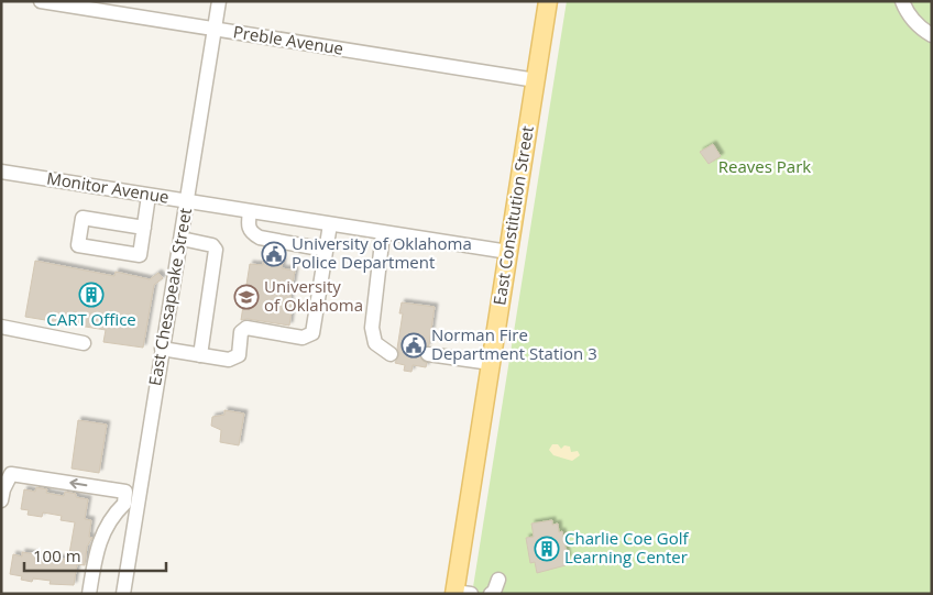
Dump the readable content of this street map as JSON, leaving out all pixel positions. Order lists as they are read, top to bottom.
{
  "streets": {
    "main road": ["East Constitution Street"],
    "street": ["Preble Avenue", "Monitor Avenue", "East Chesapeake Street"]
  },
  "crossings": [
    ["Preble Avenue", "East Constitution Street"],
    ["Preble Avenue", "East Chesapeake Street"],
    ["Monitor Avenue", "East Constitution Street"],
    ["Monitor Avenue", "East Chesapeake Street"]
  ],
  "parks": ["Reaves Park"],
  "places": {
    "public building": ["University of Oklahoma Police Department", "Norman Fire Department Station 3"],
    "building": ["CART Office", "Charlie Coe Golf Learning Center"],
    "school or university": ["University of Oklahoma"]
  },
  "scale_bar": "100 m"
}
